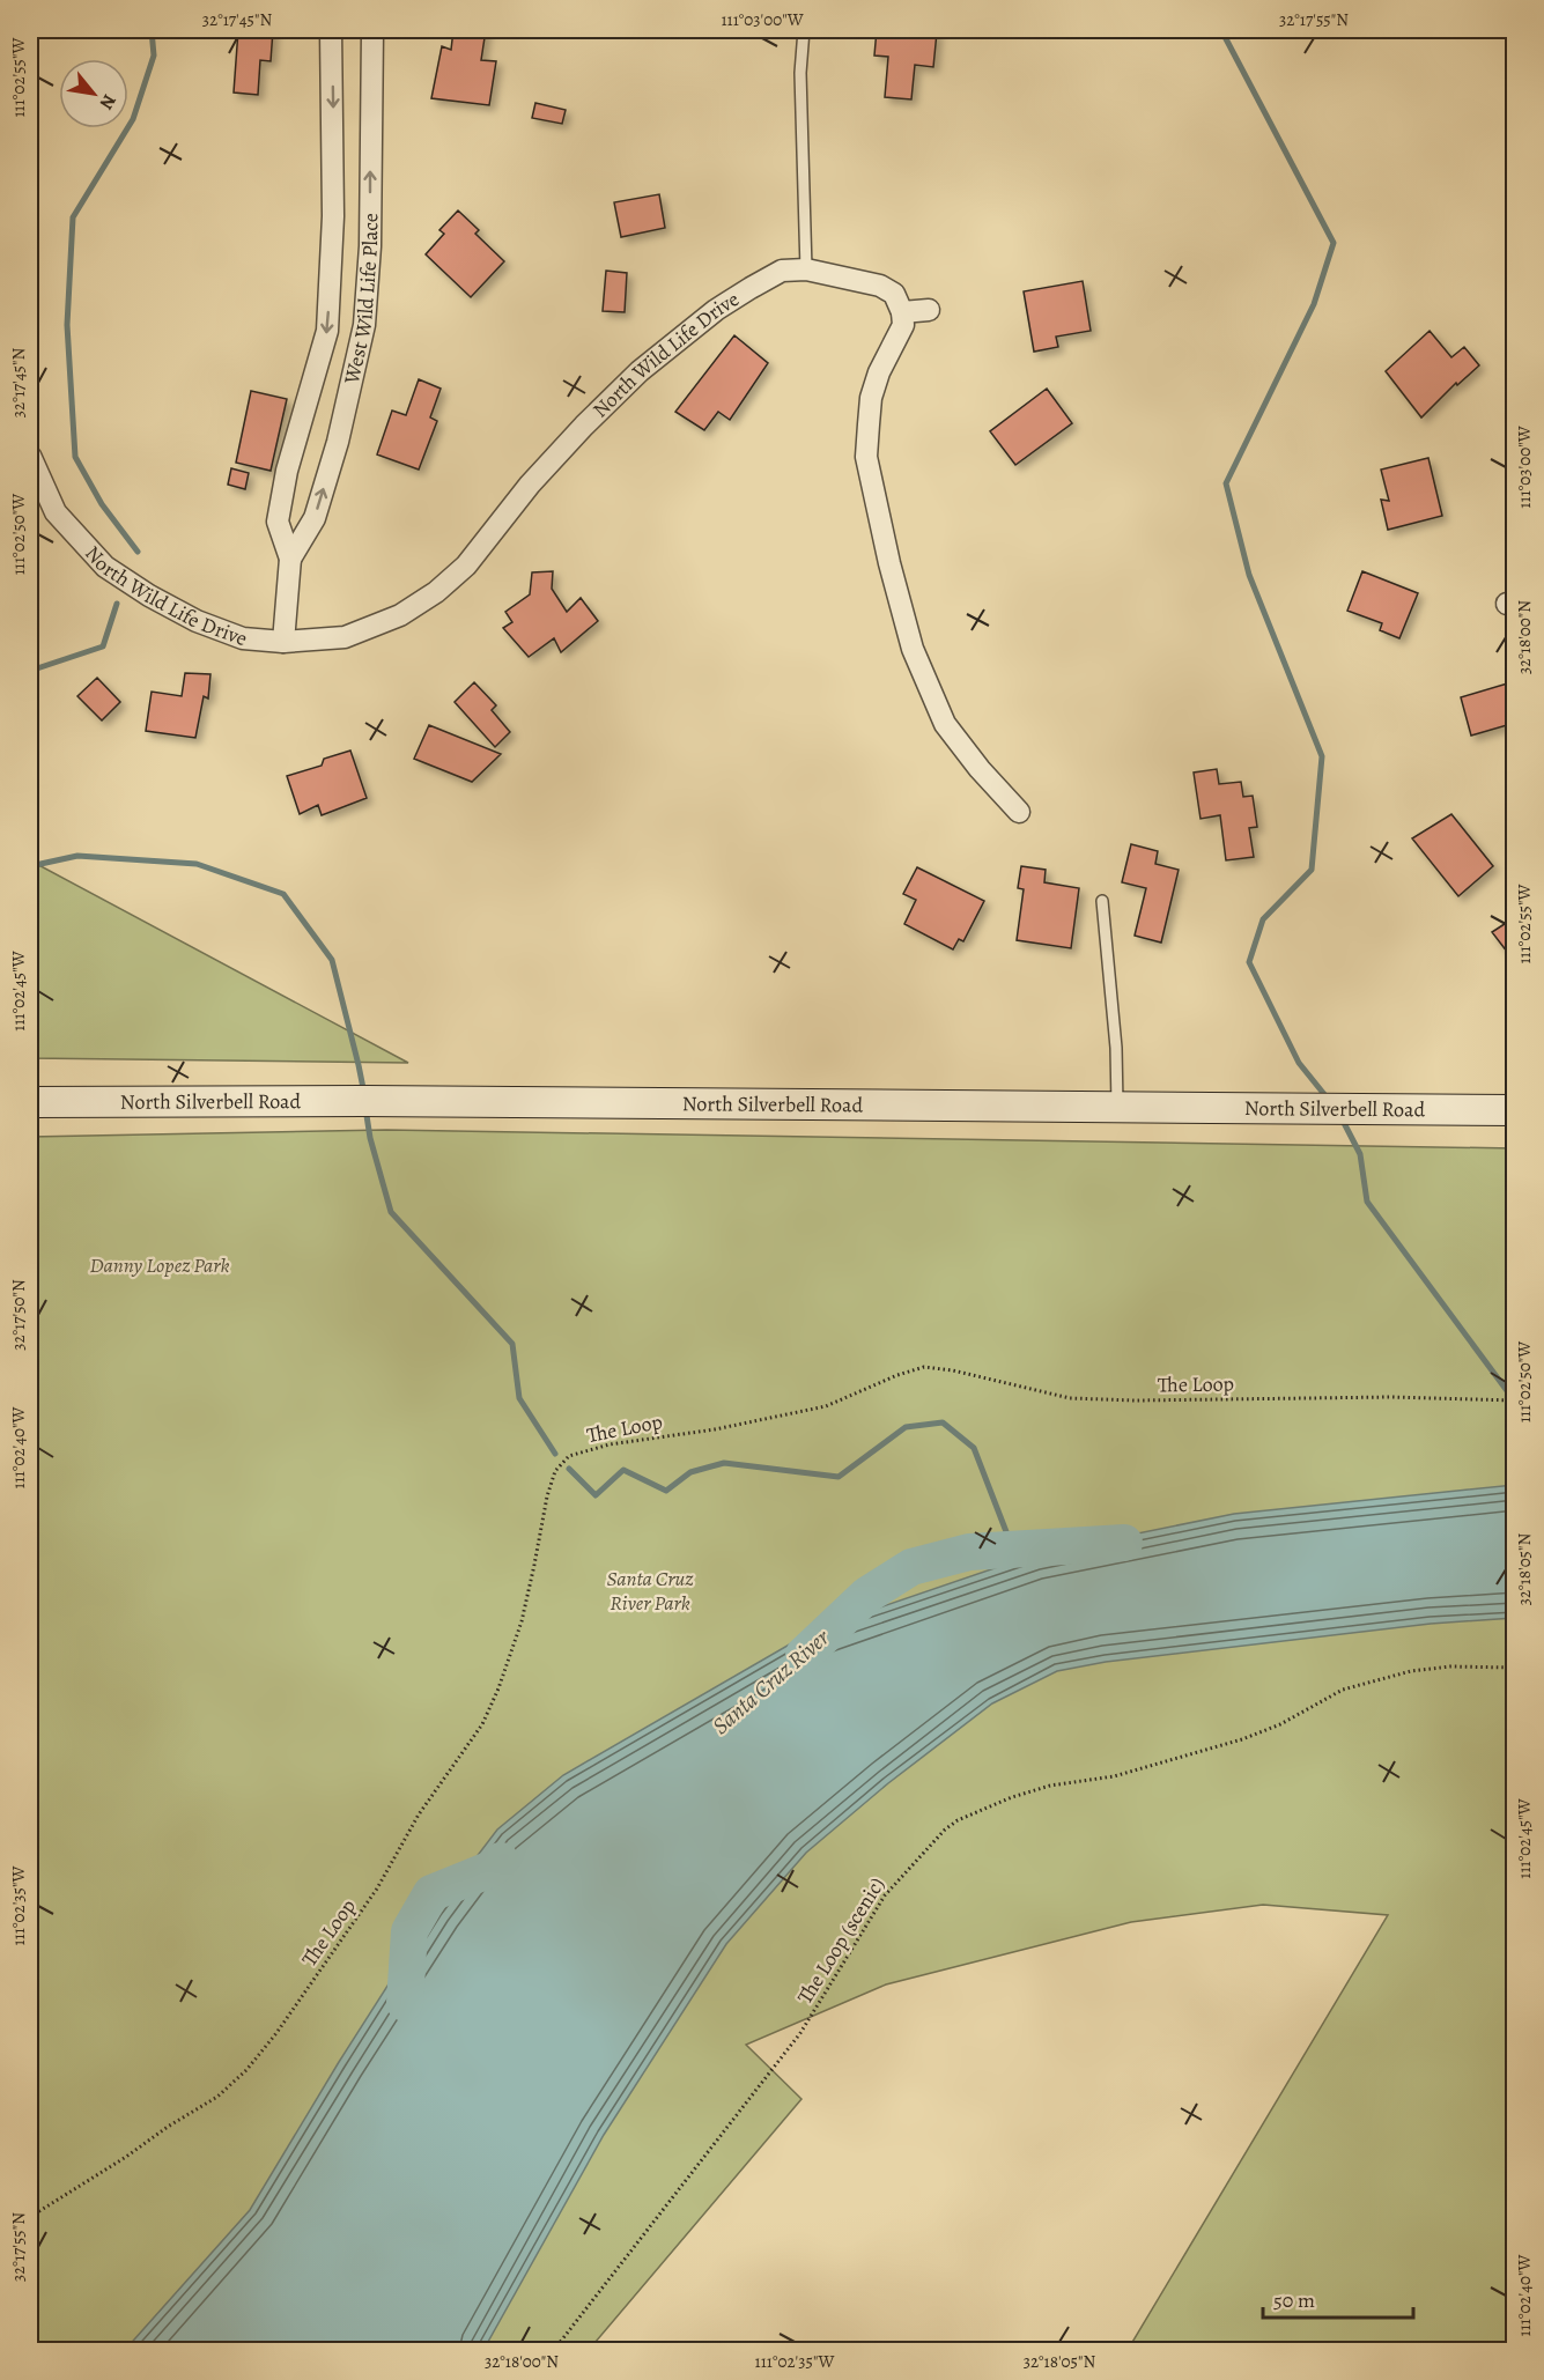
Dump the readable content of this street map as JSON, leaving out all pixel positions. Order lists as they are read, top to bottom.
{
  "streets": {
    "main road": ["North Silverbell Road"],
    "street": ["West Wild Life Place", "North Wild Life Drive"],
    "path": ["The Loop", "The Loop (scenic)"]
  },
  "crossings": [
    ["West Wild Life Place", "North Wild Life Drive"]
  ],
  "water": ["Santa Cruz River"],
  "parks": ["Danny Lopez Park", "Santa Cruz River Park"],
  "scale_bar": "50 m",
  "north": "bottom right",
  "coordinates": [
    "32°17'45\"N",
    "111°03'00\"W",
    "32°17'55\"N",
    "111°02'55\"W",
    "111°02'50\"W",
    "32°18'00\"N",
    "111°02'45\"W",
    "32°17'50\"N",
    "111°02'40\"W",
    "32°18'05\"N",
    "111°02'35\"W"
  ]
}
